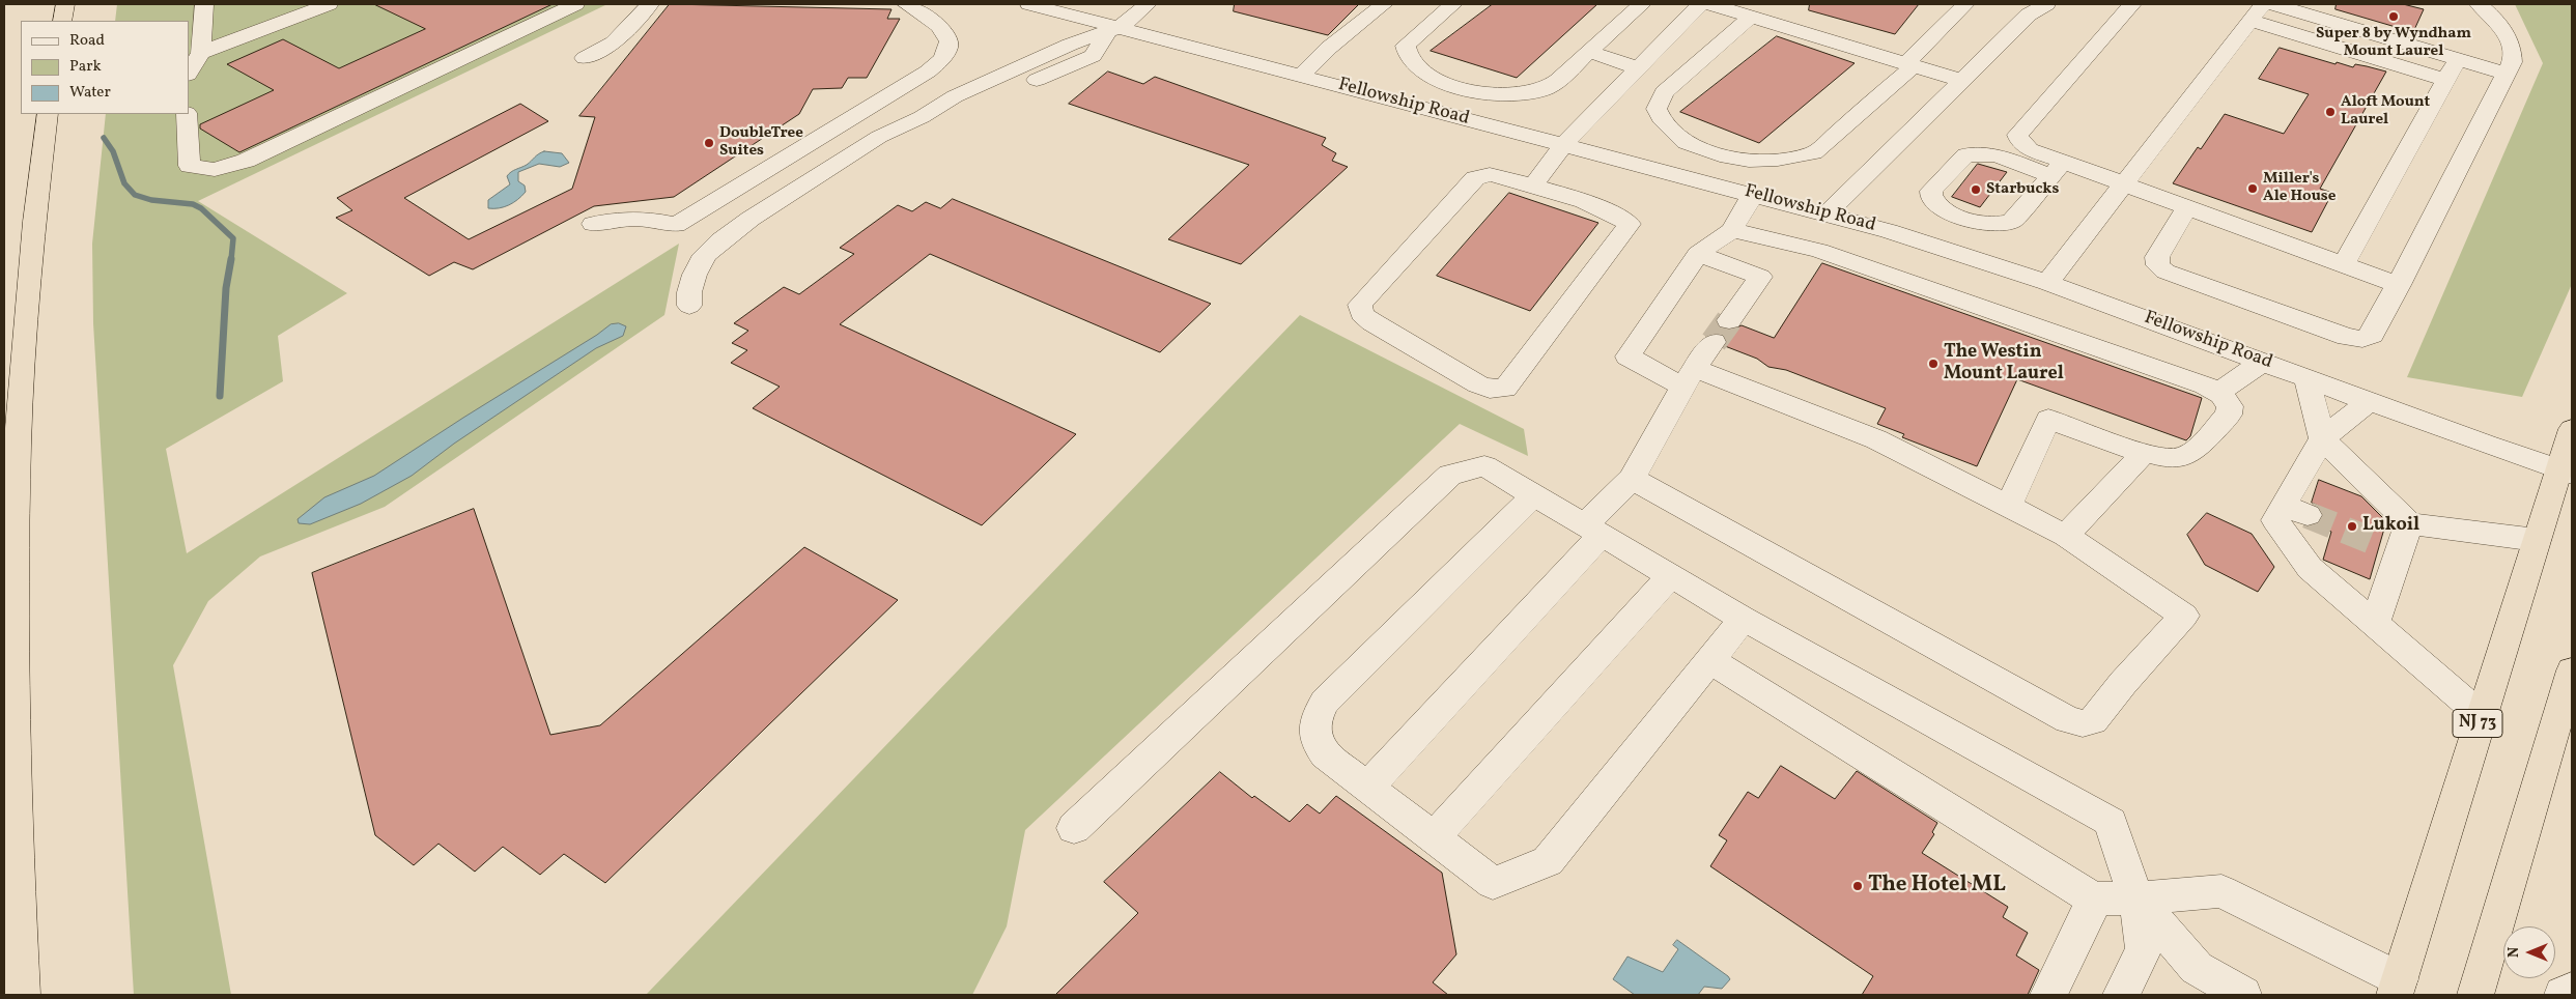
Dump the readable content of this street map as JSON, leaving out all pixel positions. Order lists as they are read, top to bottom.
{
  "streets": {
    "highway": ["NJ 73"],
    "street": ["Fellowship Road"]
  },
  "crossings": [
    ["Fellowship Road", "NJ 73"]
  ],
  "places": [
    "Super 8 by Wyndham Mount Laurel",
    "Aloft Mount Laurel",
    "DoubleTree Suites",
    "Miller's Ale House",
    "Starbucks",
    "The Westin Mount Laurel",
    "Lukoil",
    "The Hotel ML"
  ],
  "legend": ["Road", "Park", "Water"],
  "north": "left"
}
